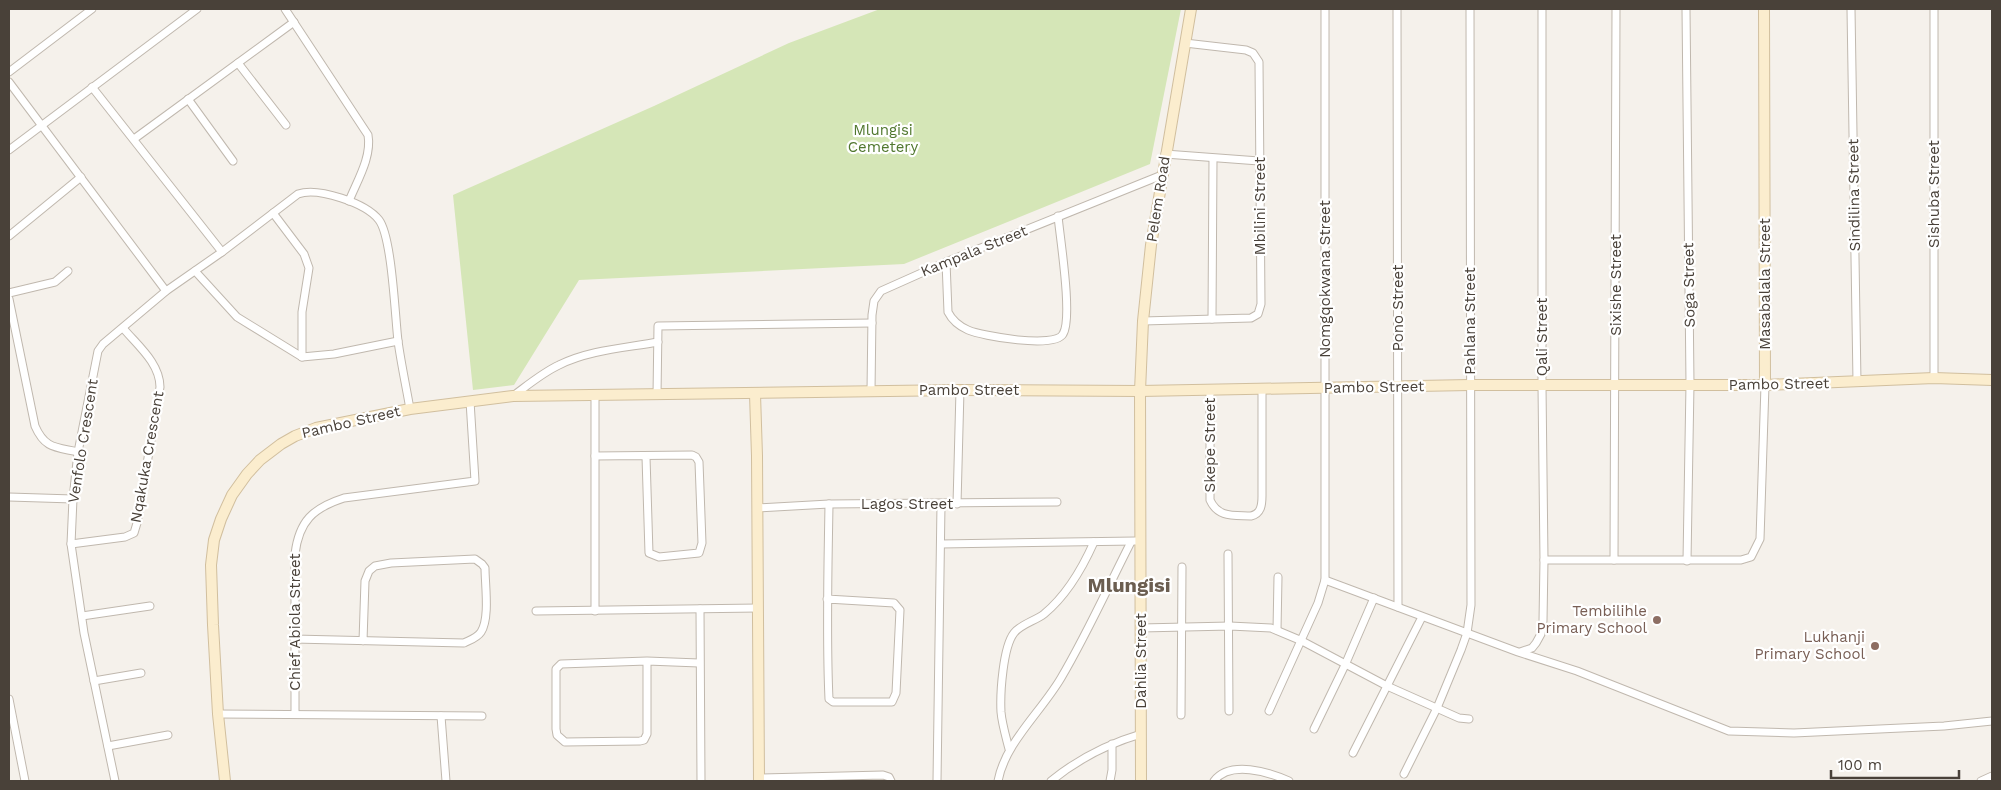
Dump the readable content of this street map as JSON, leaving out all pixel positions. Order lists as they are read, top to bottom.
{
  "streets": {
    "street": [
      "Sishuba Street",
      "Sindilina Street",
      "Pelem Road",
      "Mbilini Street",
      "Kampala Street",
      "Nomgqokwana Street",
      "Masabalala Street",
      "Sixishe Street",
      "Soga Street",
      "Pono Street",
      "Pahlana Street",
      "Qali Street",
      "Pambo Street",
      "Venfolo Crescent",
      "Skepe Street",
      "Nqakuka Crescent",
      "Lagos Street",
      "Chief Abiola Street",
      "Dahlia Street"
    ]
  },
  "crossings": [
    ["Sishuba Street", "Pambo Street"],
    ["Sindilina Street", "Pambo Street"],
    ["Pelem Road", "Mbilini Street"],
    ["Pelem Road", "Kampala Street"],
    ["Pelem Road", "Pambo Street"],
    ["Pelem Road", "Dahlia Street"],
    ["Kampala Street", "Pambo Street"],
    ["Nomgqokwana Street", "Pambo Street"],
    ["Masabalala Street", "Soga Street"],
    ["Masabalala Street", "Pambo Street"],
    ["Sixishe Street", "Pambo Street"],
    ["Soga Street", "Pambo Street"],
    ["Pono Street", "Pambo Street"],
    ["Pahlana Street", "Pambo Street"],
    ["Qali Street", "Pambo Street"],
    ["Pambo Street", "Venfolo Crescent"],
    ["Pambo Street", "Skepe Street"],
    ["Pambo Street", "Chief Abiola Street"],
    ["Pambo Street", "Dahlia Street"],
    ["Venfolo Crescent", "Nqakuka Crescent"]
  ],
  "districts": ["Mlungisi"],
  "parks": ["Mlungisi Cemetery"],
  "places": ["Tembilihle Primary School", "Lukhanji Primary School"],
  "scale_bar": "100 m"
}
